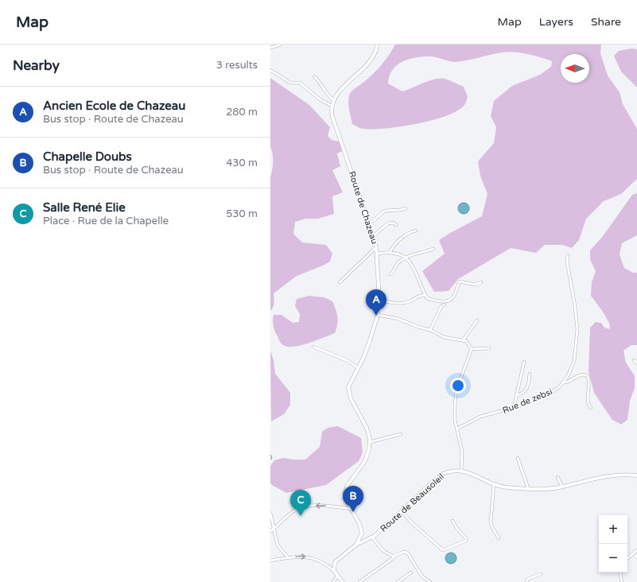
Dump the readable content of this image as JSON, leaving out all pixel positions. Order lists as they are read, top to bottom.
{
  "streets": {
    "main road": ["Route de Chazeau", "Route de Beausoleil"],
    "street": ["Rue de zebsi"]
  },
  "crossings": [
    ["Route de Chazeau", "Route de Beausoleil"]
  ],
  "north": "left",
  "page": {
    "header": "Map",
    "nav": ["Map", "Layers", "Share"],
    "heading": ["Nearby", "3 results"],
    "list": [
      {
        "mark": "A",
        "name": "Ancien Ecole de Chazeau",
        "note": "Bus stop · Route de Chazeau",
        "value": "280 m"
      },
      {
        "mark": "B",
        "name": "Chapelle Doubs",
        "note": "Bus stop · Route de Chazeau",
        "value": "430 m"
      },
      {
        "mark": "C",
        "name": "Salle René Elie",
        "note": "Place · Rue de la Chapelle",
        "value": "530 m"
      }
    ],
    "pins": ["A", "B", "C"],
    "map_buttons": ["+", "−"]
  }
}
